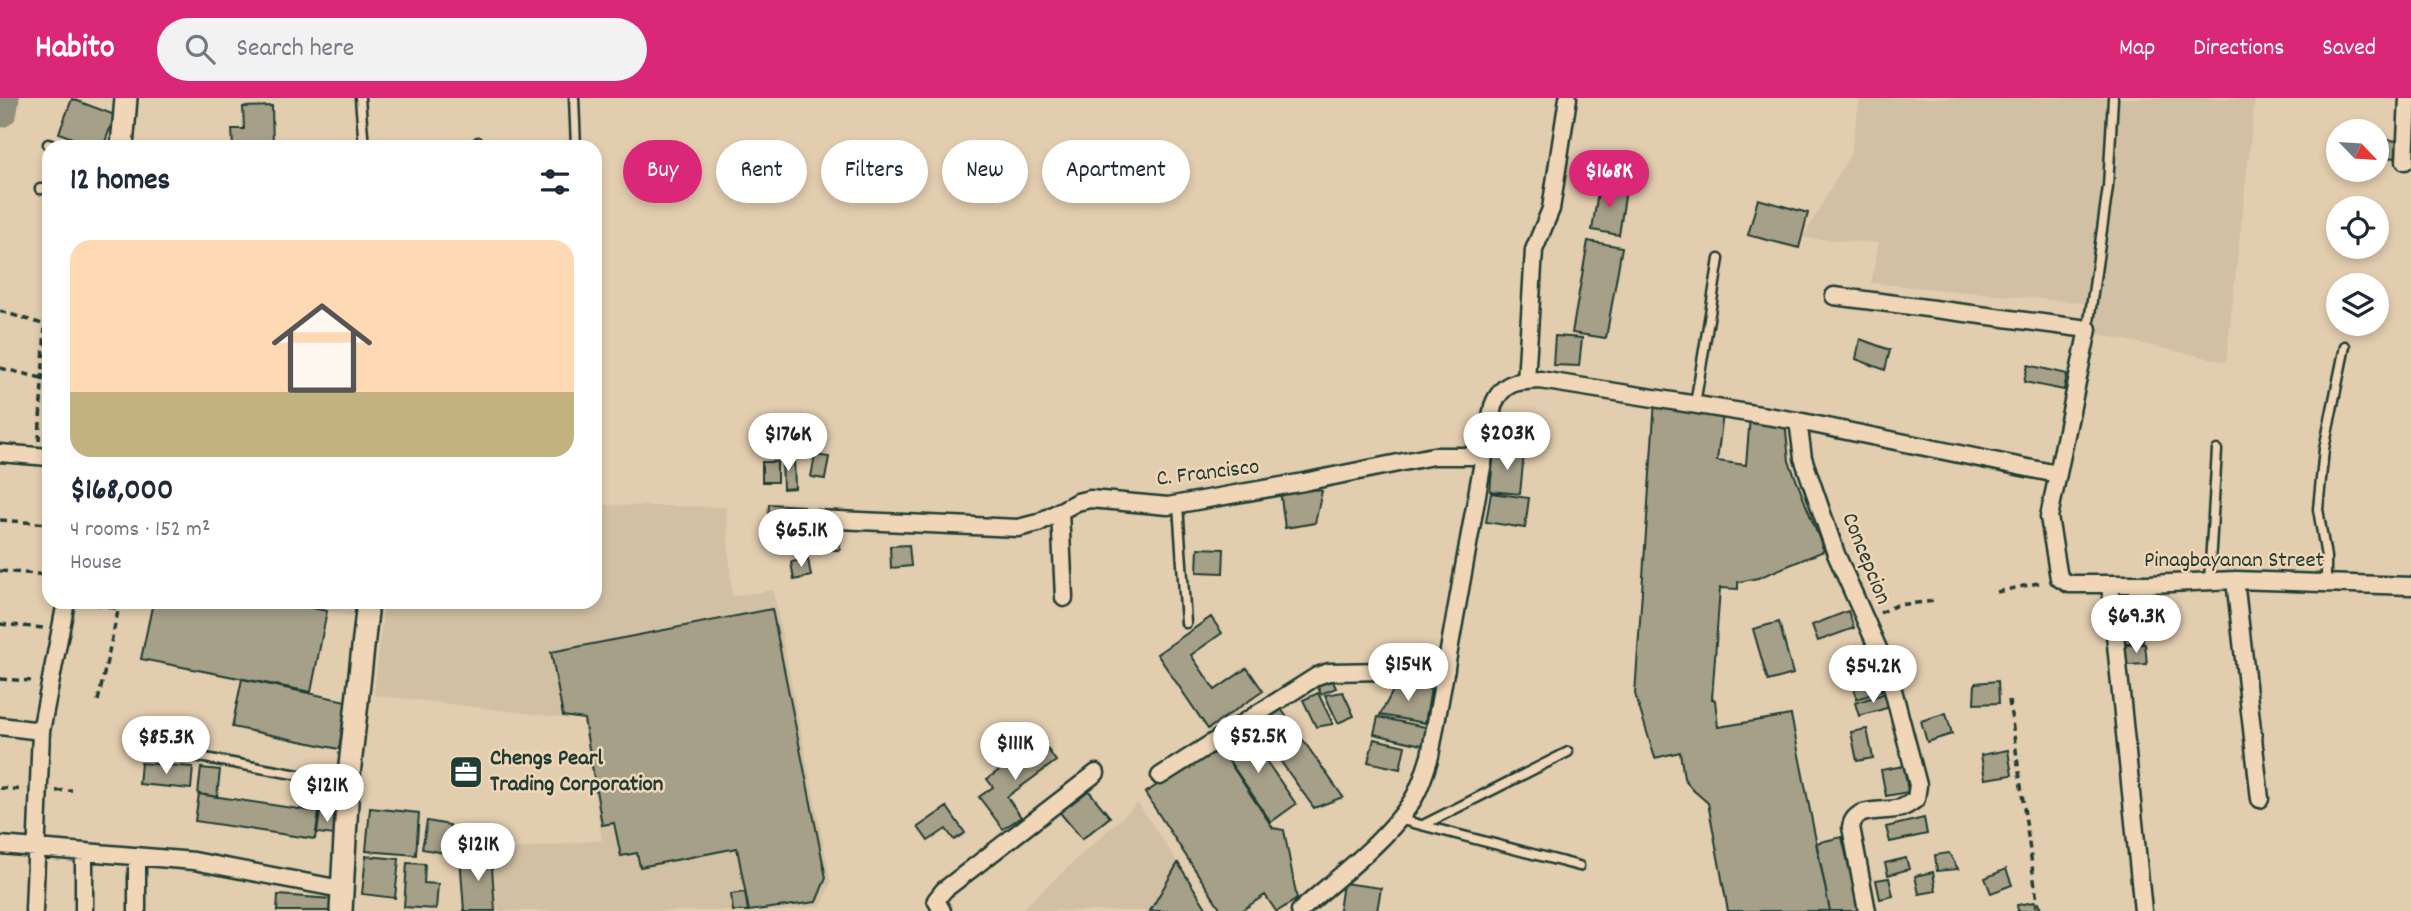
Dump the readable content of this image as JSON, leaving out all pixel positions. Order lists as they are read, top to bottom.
{
  "streets": {
    "street": ["C. Francisco", "Concepcion", "Pinagbayanan Street"]
  },
  "places": {
    "office": ["Chengs Pearl Trading Corporation"]
  },
  "north": "bottom right",
  "page": {
    "header": "Habito",
    "search": "Search here",
    "nav": ["Map", "Directions", "Saved"],
    "chip": [
      "Buy",
      "Rent",
      "Filters",
      "New",
      "Apartment"
    ],
    "heading": "12 homes",
    "price": [
      "$168K",
      "$203K",
      "$176K",
      "$65.1K",
      "$69.3K",
      "$154K",
      "$54.2K",
      "$52.5K",
      "$85.3K",
      "$111K",
      "$121K",
      "$121K"
    ],
    "list": [
      {
        "name": "$168,000",
        "note": "4 rooms · 152 m² · House"
      }
    ]
  }
}
